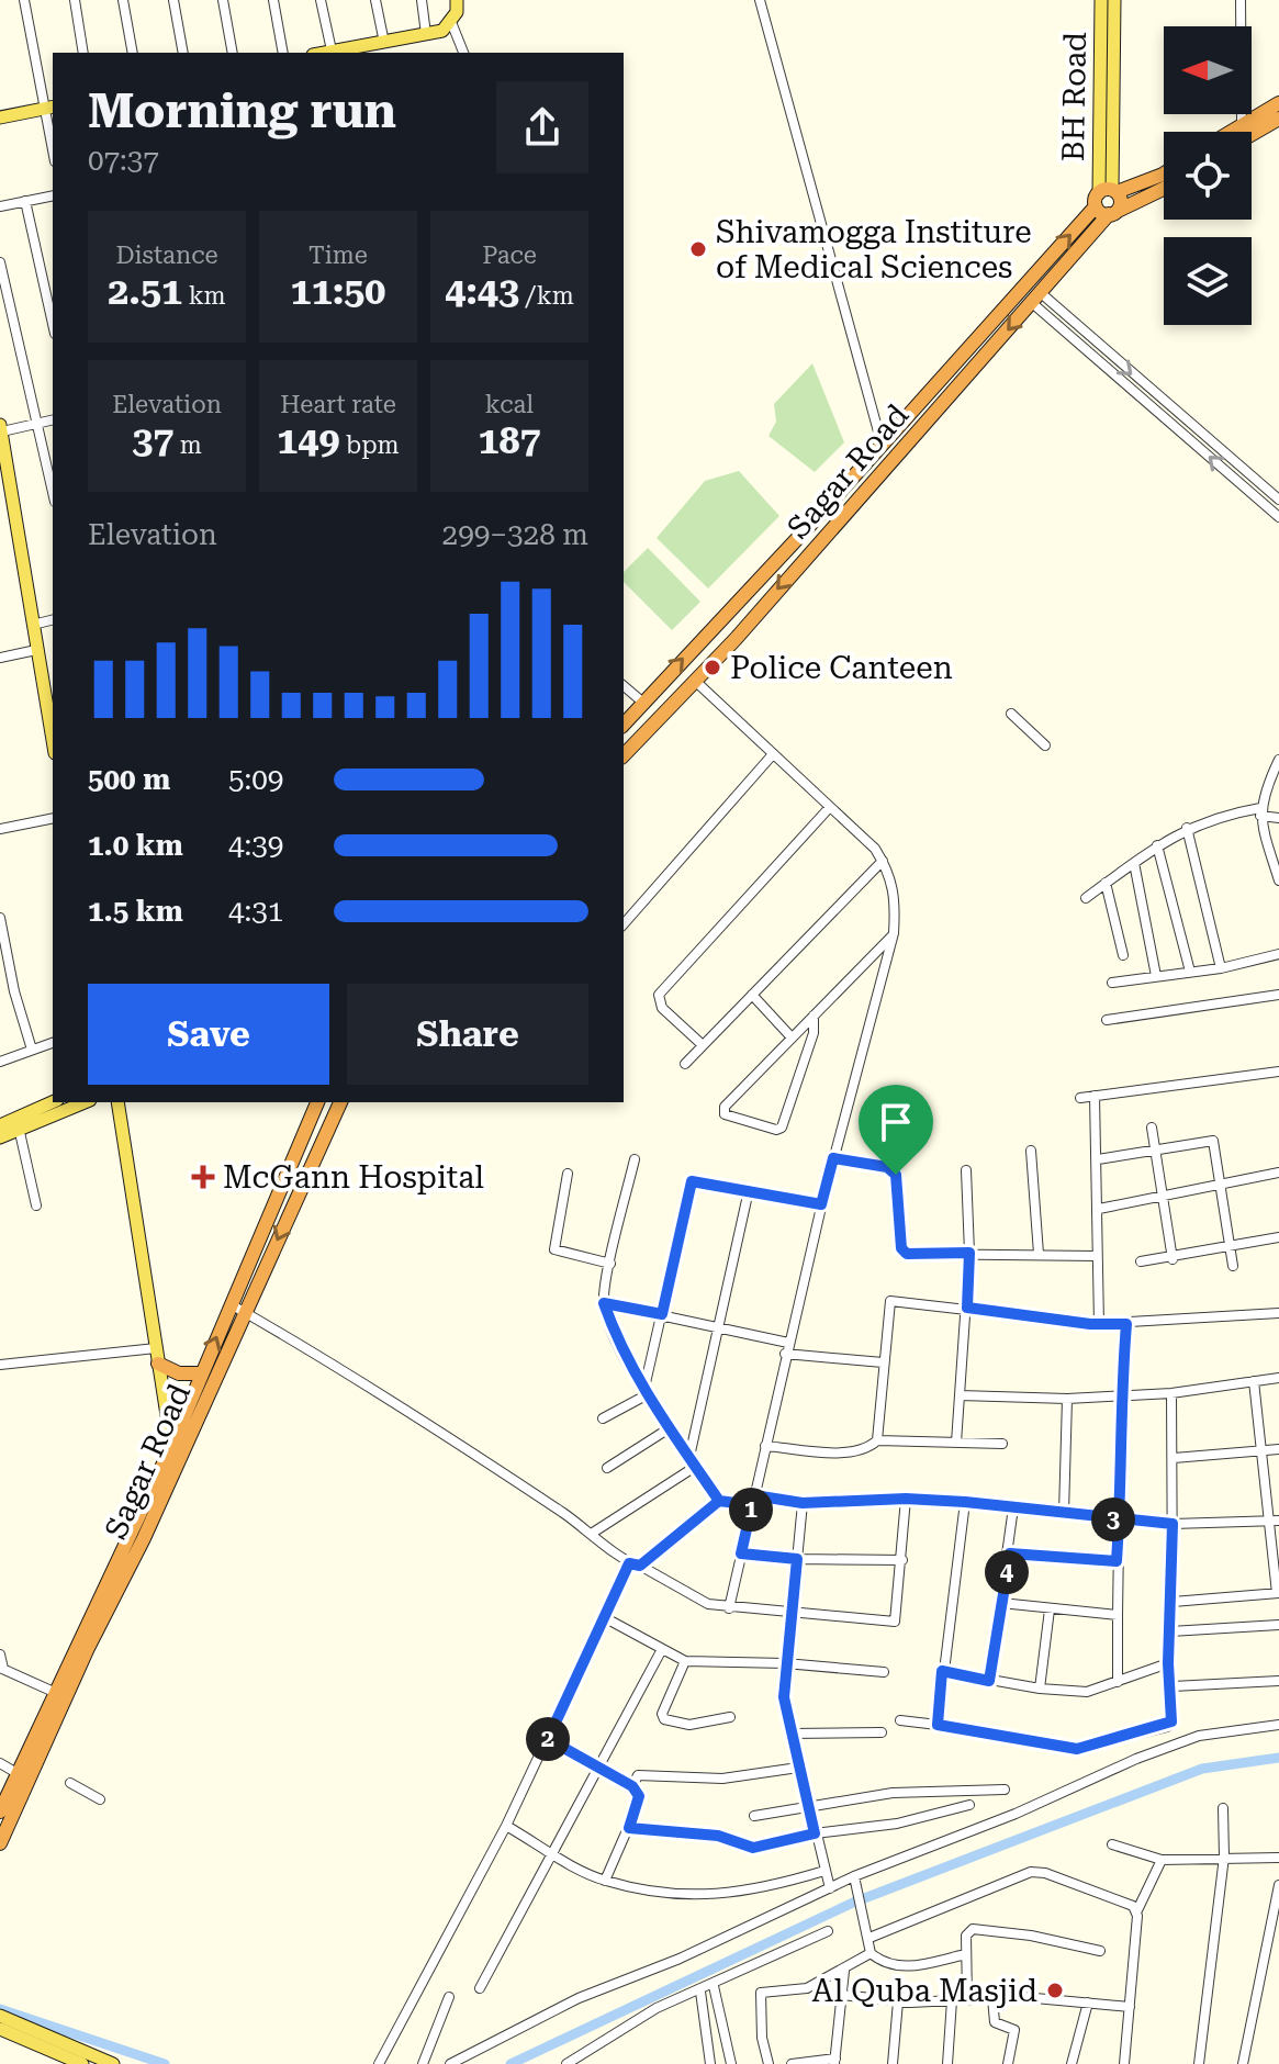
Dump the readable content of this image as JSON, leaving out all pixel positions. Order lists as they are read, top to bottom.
{
  "streets": {
    "highway": ["Sagar Road"],
    "main road": ["BH Road"]
  },
  "crossings": [
    ["BH Road", "Sagar Road"]
  ],
  "places": {
    "other": ["Shivamogga Institure of Medical Sciences", "Police Canteen", "Al Quba Masjid"],
    "health": ["McGann Hospital"]
  },
  "north": "left",
  "page": {
    "heading": ["Morning run", "07:37"],
    "stats": [
      ["Distance", "2.51 km"],
      ["Time", "11:50"],
      ["Pace", "4:43 /km"],
      ["Elevation", "37 m"],
      ["Heart rate", "149 bpm"],
      ["kcal", "187"]
    ],
    "chart": ["Elevation", "299–328 m"],
    "list": [
      {
        "name": "500 m",
        "note": "5:09"
      },
      {
        "name": "1.0 km",
        "note": "4:39"
      },
      {
        "name": "1.5 km",
        "note": "4:31"
      }
    ],
    "buttons": ["Save", "Share"],
    "pins": [
      "1",
      "3",
      "4",
      "2"
    ]
  }
}
